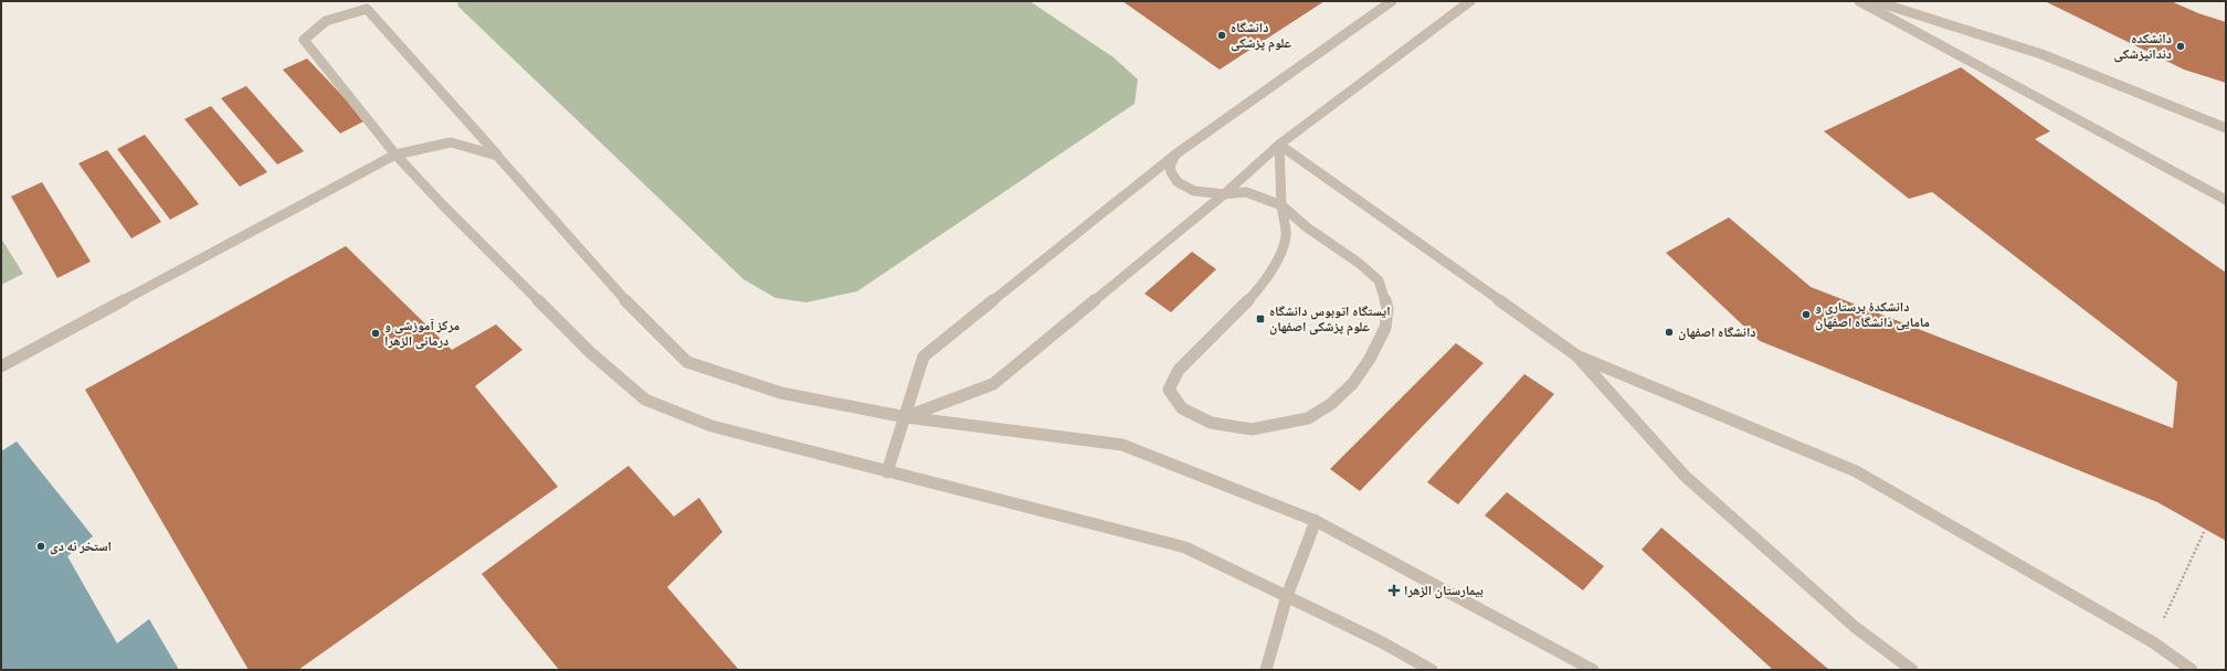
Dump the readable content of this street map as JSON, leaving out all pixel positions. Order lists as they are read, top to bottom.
{
  "places": {
    "other": [
      "دانشگاه علوم پزشکی",
      "دانشکده دندانپزشکی",
      "دانشکدهٔ پرستاری و مامایی دانشگاه اصفهان",
      "دانشگاه اصفهان",
      "مرکز آموزشی و درمانی الزهرا",
      "استخر نه دی"
    ],
    "transit": ["ایستگاه اتوبوس دانشگاه علوم پزشکی اصفهان"],
    "health": ["بیمارستان الزهرا"]
  }
}
